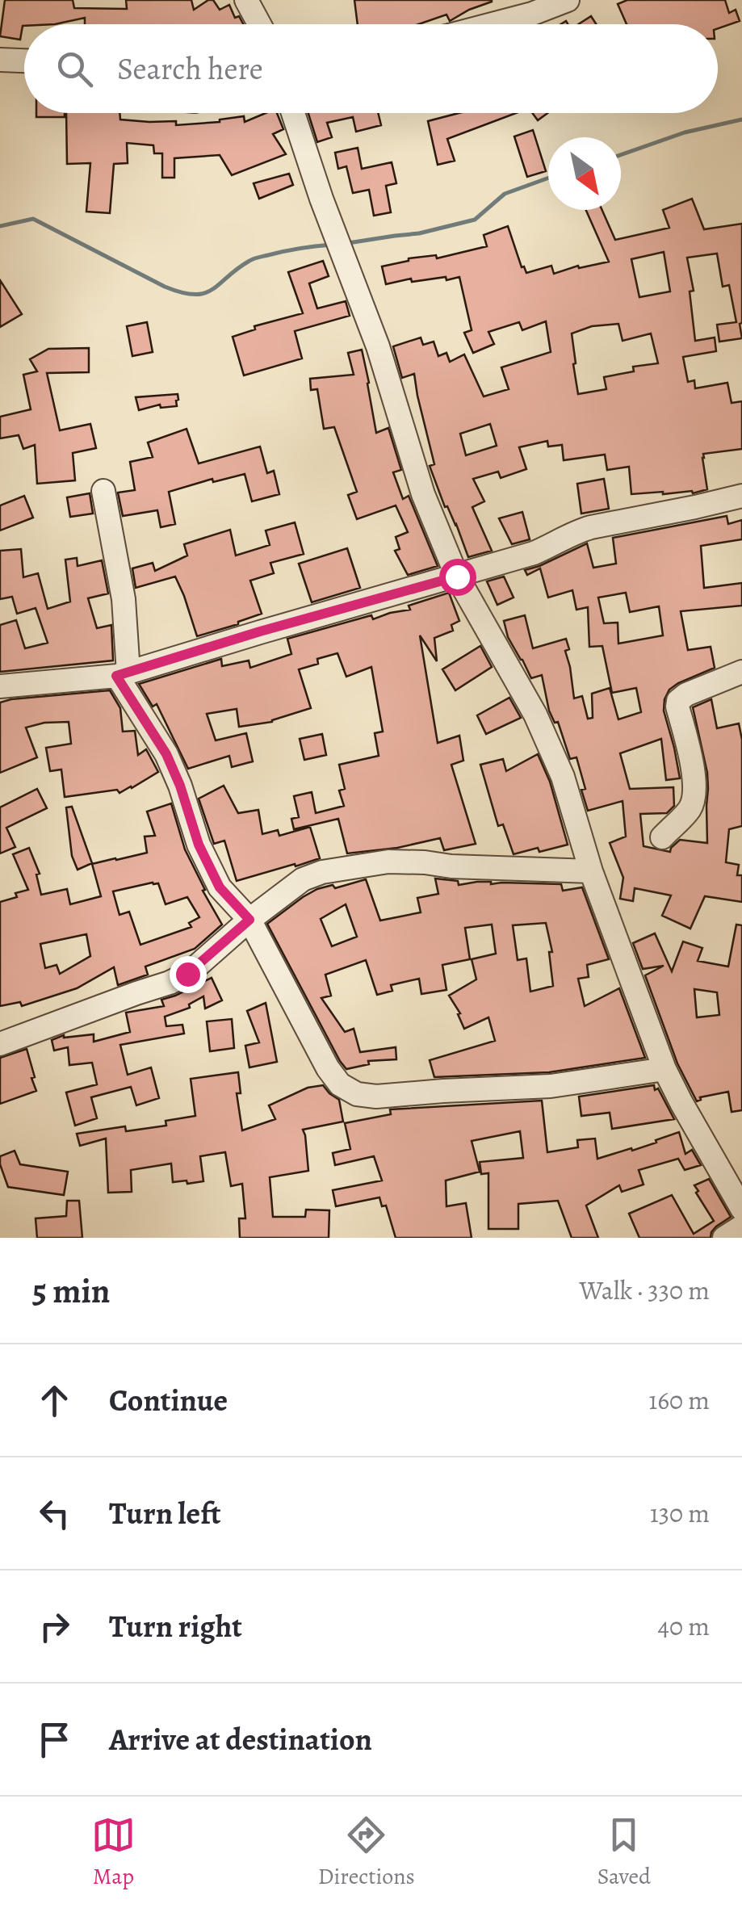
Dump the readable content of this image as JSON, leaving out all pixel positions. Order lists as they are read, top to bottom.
{
  "north": "bottom right",
  "page": {
    "search": "Search here",
    "heading": ["5 min", "Walk · 330 m"],
    "list": [
      ["Continue", "160 m"],
      ["Turn left", "130 m"],
      ["Turn right", "40 m"],
      "Arrive at destination"
    ],
    "nav": ["Map", "Directions", "Saved"]
  }
}
